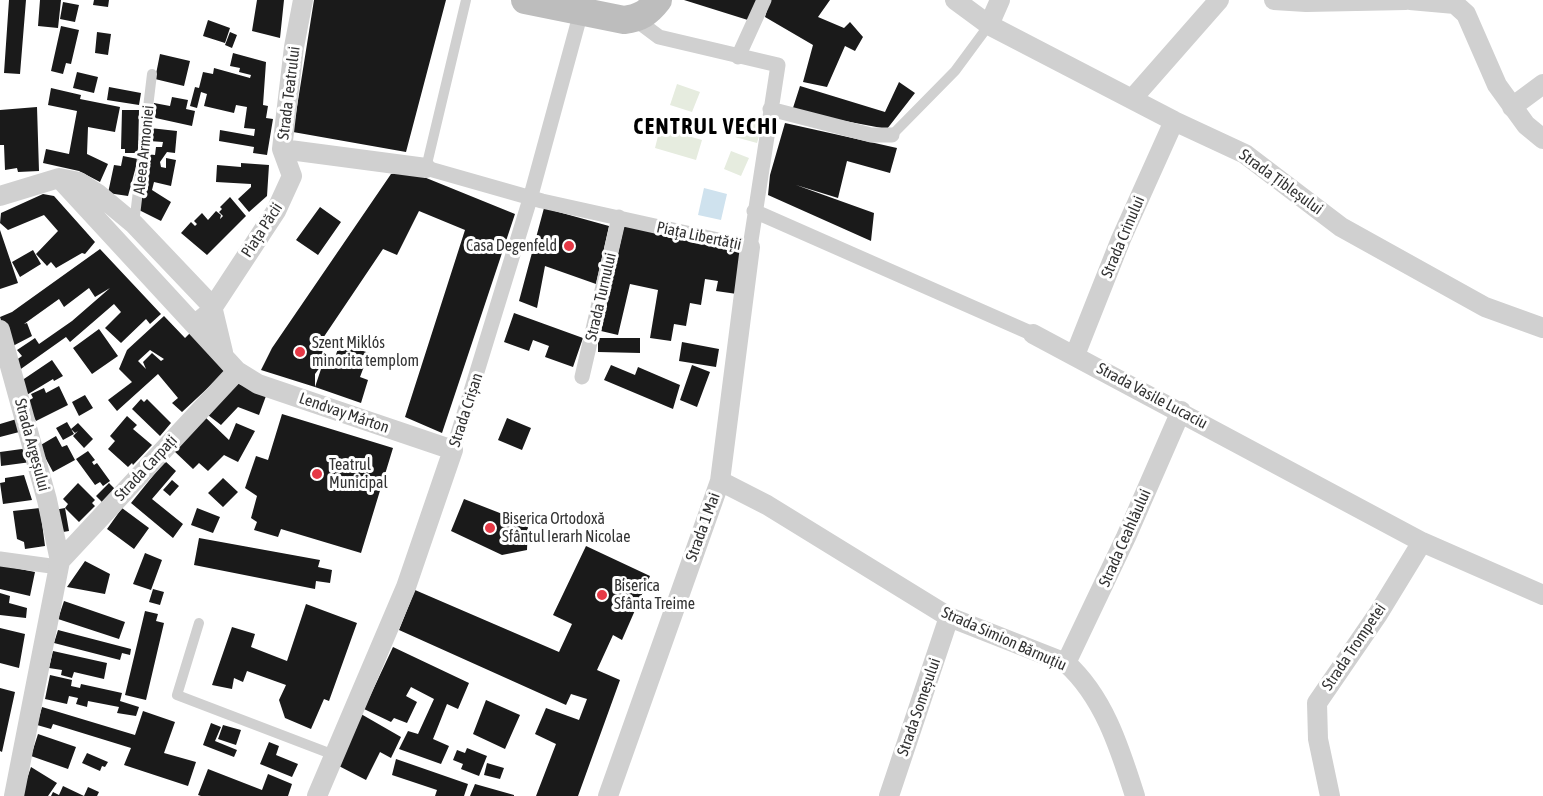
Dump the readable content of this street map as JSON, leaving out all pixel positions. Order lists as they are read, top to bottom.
{
  "streets": {
    "street": [
      "Strada Teatrului",
      "Strada Țibleșului",
      "Piața Păcii",
      "Piața Libertății",
      "Strada Crinului",
      "Strada Turnului",
      "Strada Vasile Lucaciu",
      "Strada Crișan",
      "Lendvay Márton",
      "Strada Argeșului",
      "Strada Carpați",
      "Strada 1 Mai",
      "Strada Ceahlăului",
      "Strada Simion Bărnuțiu",
      "Strada Trompetei",
      "Strada Someșului"
    ],
    "lane": ["Aleea Armoniei"]
  },
  "crossings": [
    ["Strada Teatrului", "Piața Păcii"],
    ["Strada Teatrului", "Piața Libertății"],
    ["Strada Țibleșului", "Strada Crinului"],
    ["Piața Libertății", "Strada Turnului"],
    ["Piața Libertății", "Strada Vasile Lucaciu"],
    ["Piața Libertății", "Strada Crișan"],
    ["Piața Libertății", "Strada 1 Mai"],
    ["Strada Crinului", "Strada Vasile Lucaciu"],
    ["Strada Vasile Lucaciu", "Strada Ceahlăului"],
    ["Strada Vasile Lucaciu", "Strada Trompetei"],
    ["Strada Crișan", "Lendvay Márton"],
    ["Lendvay Márton", "Strada Carpați"],
    ["Strada Argeșului", "Strada Carpați"],
    ["Strada 1 Mai", "Strada Simion Bărnuțiu"],
    ["Strada Ceahlăului", "Strada Simion Bărnuțiu"],
    ["Strada Simion Bărnuțiu", "Strada Someșului"]
  ],
  "districts": ["CENTRUL VECHI"],
  "places": [
    "Casa Degenfeld",
    "Szent Miklós minorita templom",
    "Teatrul Municipal",
    "Biserica Ortodoxă Sfântul Ierarh Nicolae",
    "Biserica Sfânta Treime"
  ]
}
